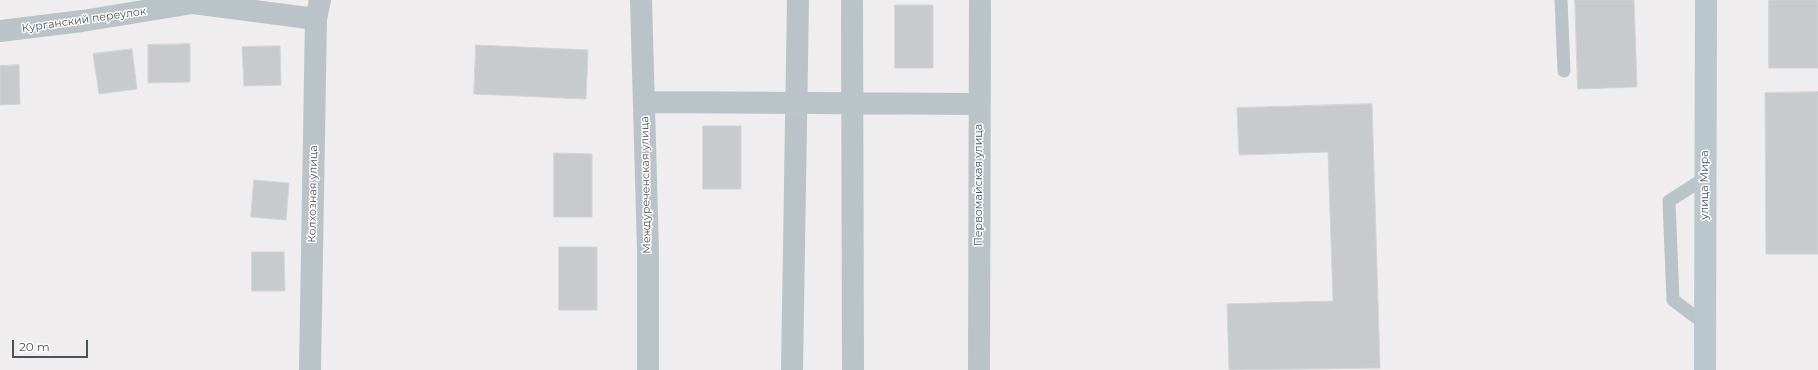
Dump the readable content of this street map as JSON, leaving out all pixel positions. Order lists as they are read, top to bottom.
{
  "streets": {
    "main road": ["улица Мира"],
    "street": [
      "Курганский переулок",
      "Междуреченская улица",
      "Первомайская улица",
      "Колхозная улица"
    ]
  },
  "crossings": [
    ["Курганский переулок", "Колхозная улица"]
  ],
  "scale_bar": "20 m"
}
